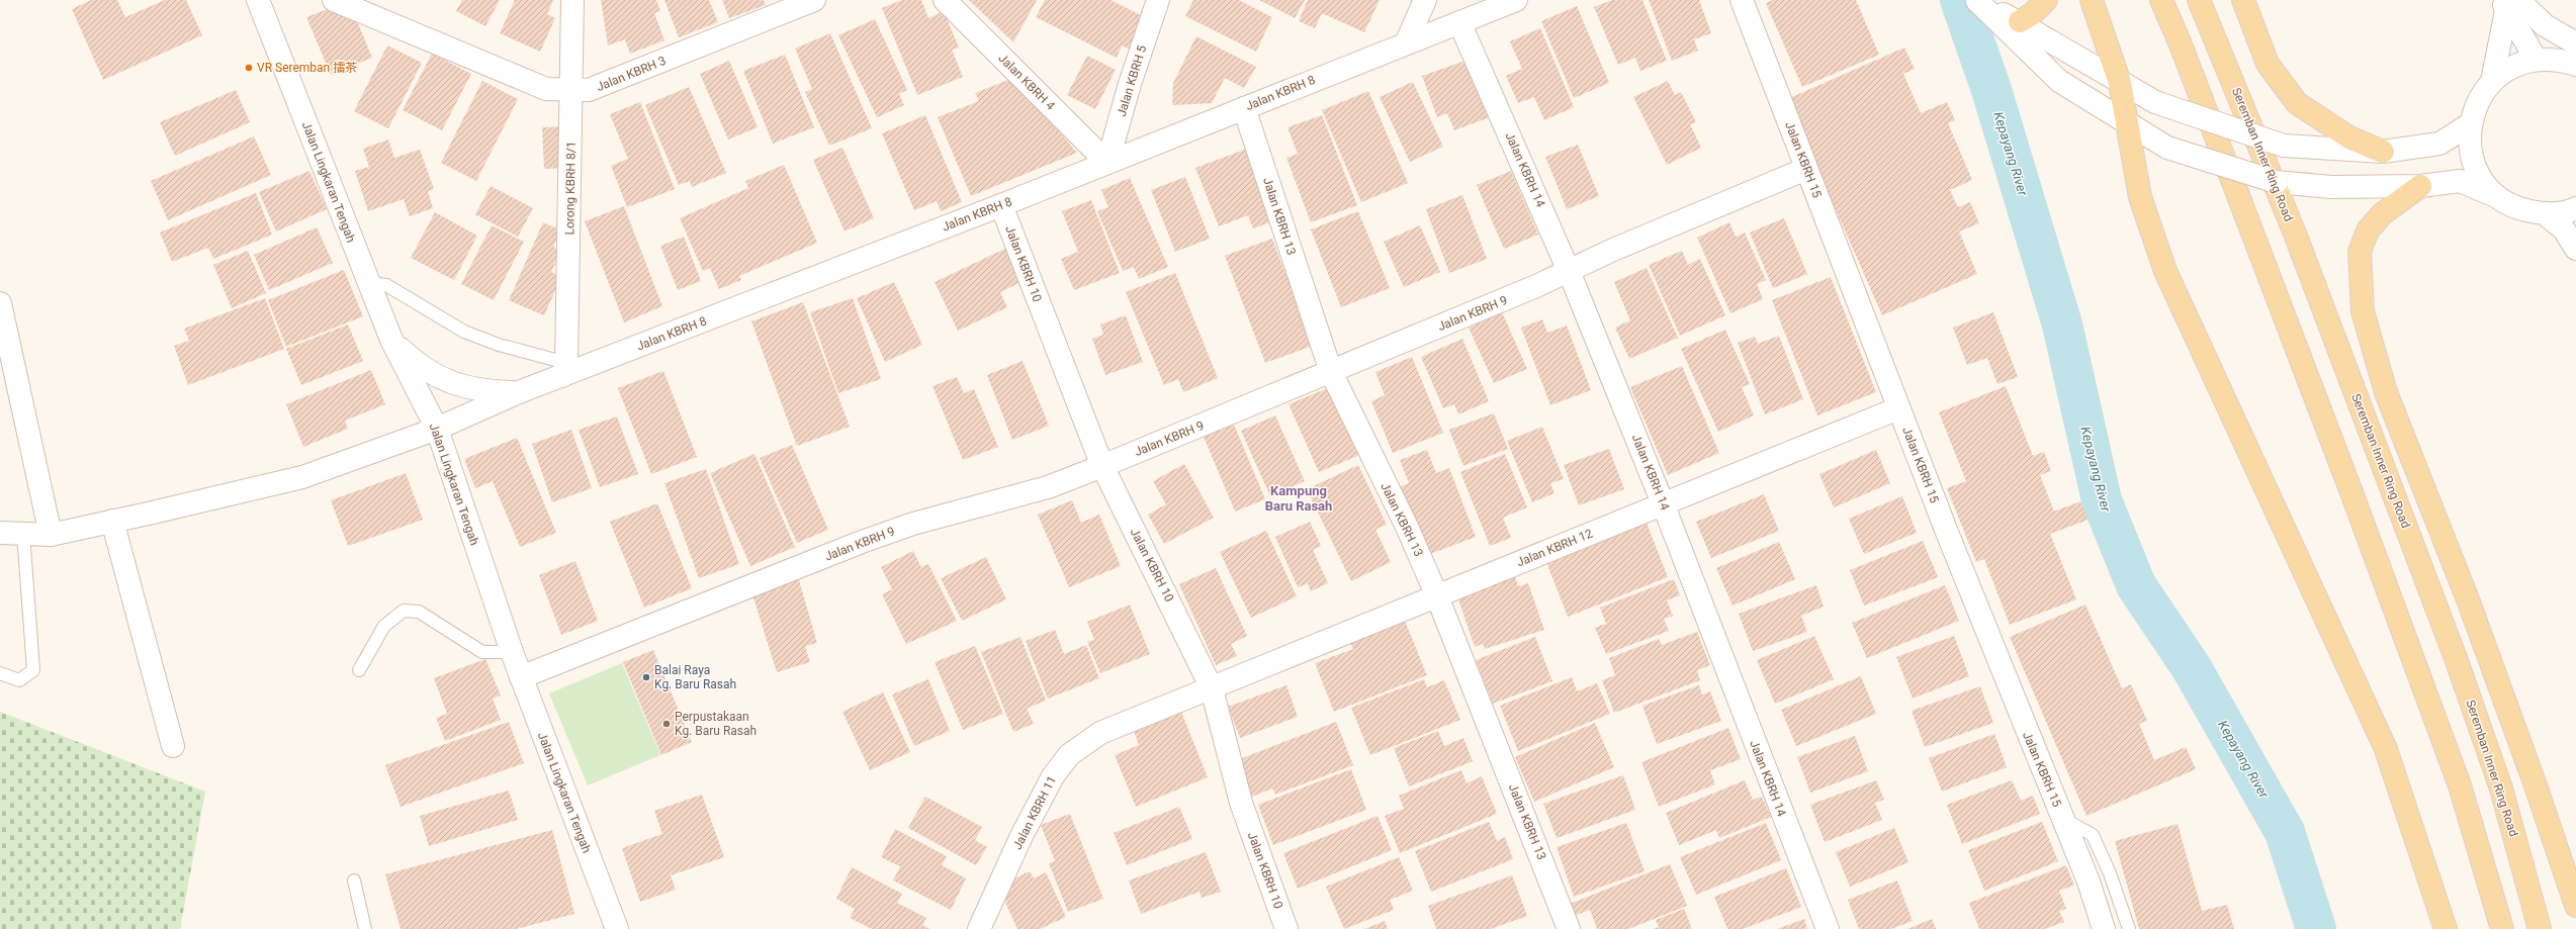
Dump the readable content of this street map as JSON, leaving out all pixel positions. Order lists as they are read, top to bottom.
{
  "streets": {
    "main road": ["Seremban Inner Ring Road"],
    "street": [
      "Jalan KBRH 3",
      "Jalan KBRH 5",
      "Jalan KBRH 4",
      "Jalan KBRH 8",
      "Jalan KBRH 15",
      "Jalan KBRH 14",
      "Jalan Lingkaran Tengah",
      "Lorong KBRH 8/1",
      "Jalan KBRH 13",
      "Jalan KBRH 10",
      "Jalan KBRH 9",
      "Jalan KBRH 12",
      "Jalan KBRH 11"
    ]
  },
  "crossings": [
    ["Jalan KBRH 3", "Lorong KBRH 8/1"],
    ["Jalan KBRH 5", "Jalan KBRH 4"],
    ["Jalan KBRH 5", "Jalan KBRH 8"],
    ["Jalan KBRH 4", "Jalan KBRH 8"],
    ["Jalan KBRH 8", "Jalan KBRH 14"],
    ["Jalan KBRH 8", "Jalan Lingkaran Tengah"],
    ["Jalan KBRH 8", "Lorong KBRH 8/1"],
    ["Jalan KBRH 8", "Jalan KBRH 13"],
    ["Jalan KBRH 8", "Jalan KBRH 10"],
    ["Jalan KBRH 15", "Jalan KBRH 9"],
    ["Jalan KBRH 15", "Jalan KBRH 12"],
    ["Jalan KBRH 14", "Jalan KBRH 9"],
    ["Jalan KBRH 14", "Jalan KBRH 12"],
    ["Jalan Lingkaran Tengah", "Jalan KBRH 9"],
    ["Jalan KBRH 13", "Jalan KBRH 9"],
    ["Jalan KBRH 13", "Jalan KBRH 12"],
    ["Jalan KBRH 10", "Jalan KBRH 9"],
    ["Jalan KBRH 10", "Jalan KBRH 12"],
    ["Jalan KBRH 10", "Jalan KBRH 11"],
    ["Jalan KBRH 12", "Jalan KBRH 11"]
  ],
  "districts": ["Kampung Baru Rasah"],
  "water": ["Kepayang River"],
  "places": ["VR Seremban 擂茶", "Balai Raya Kg. Baru Rasah", "Perpustakaan Kg. Baru Rasah"]
}
